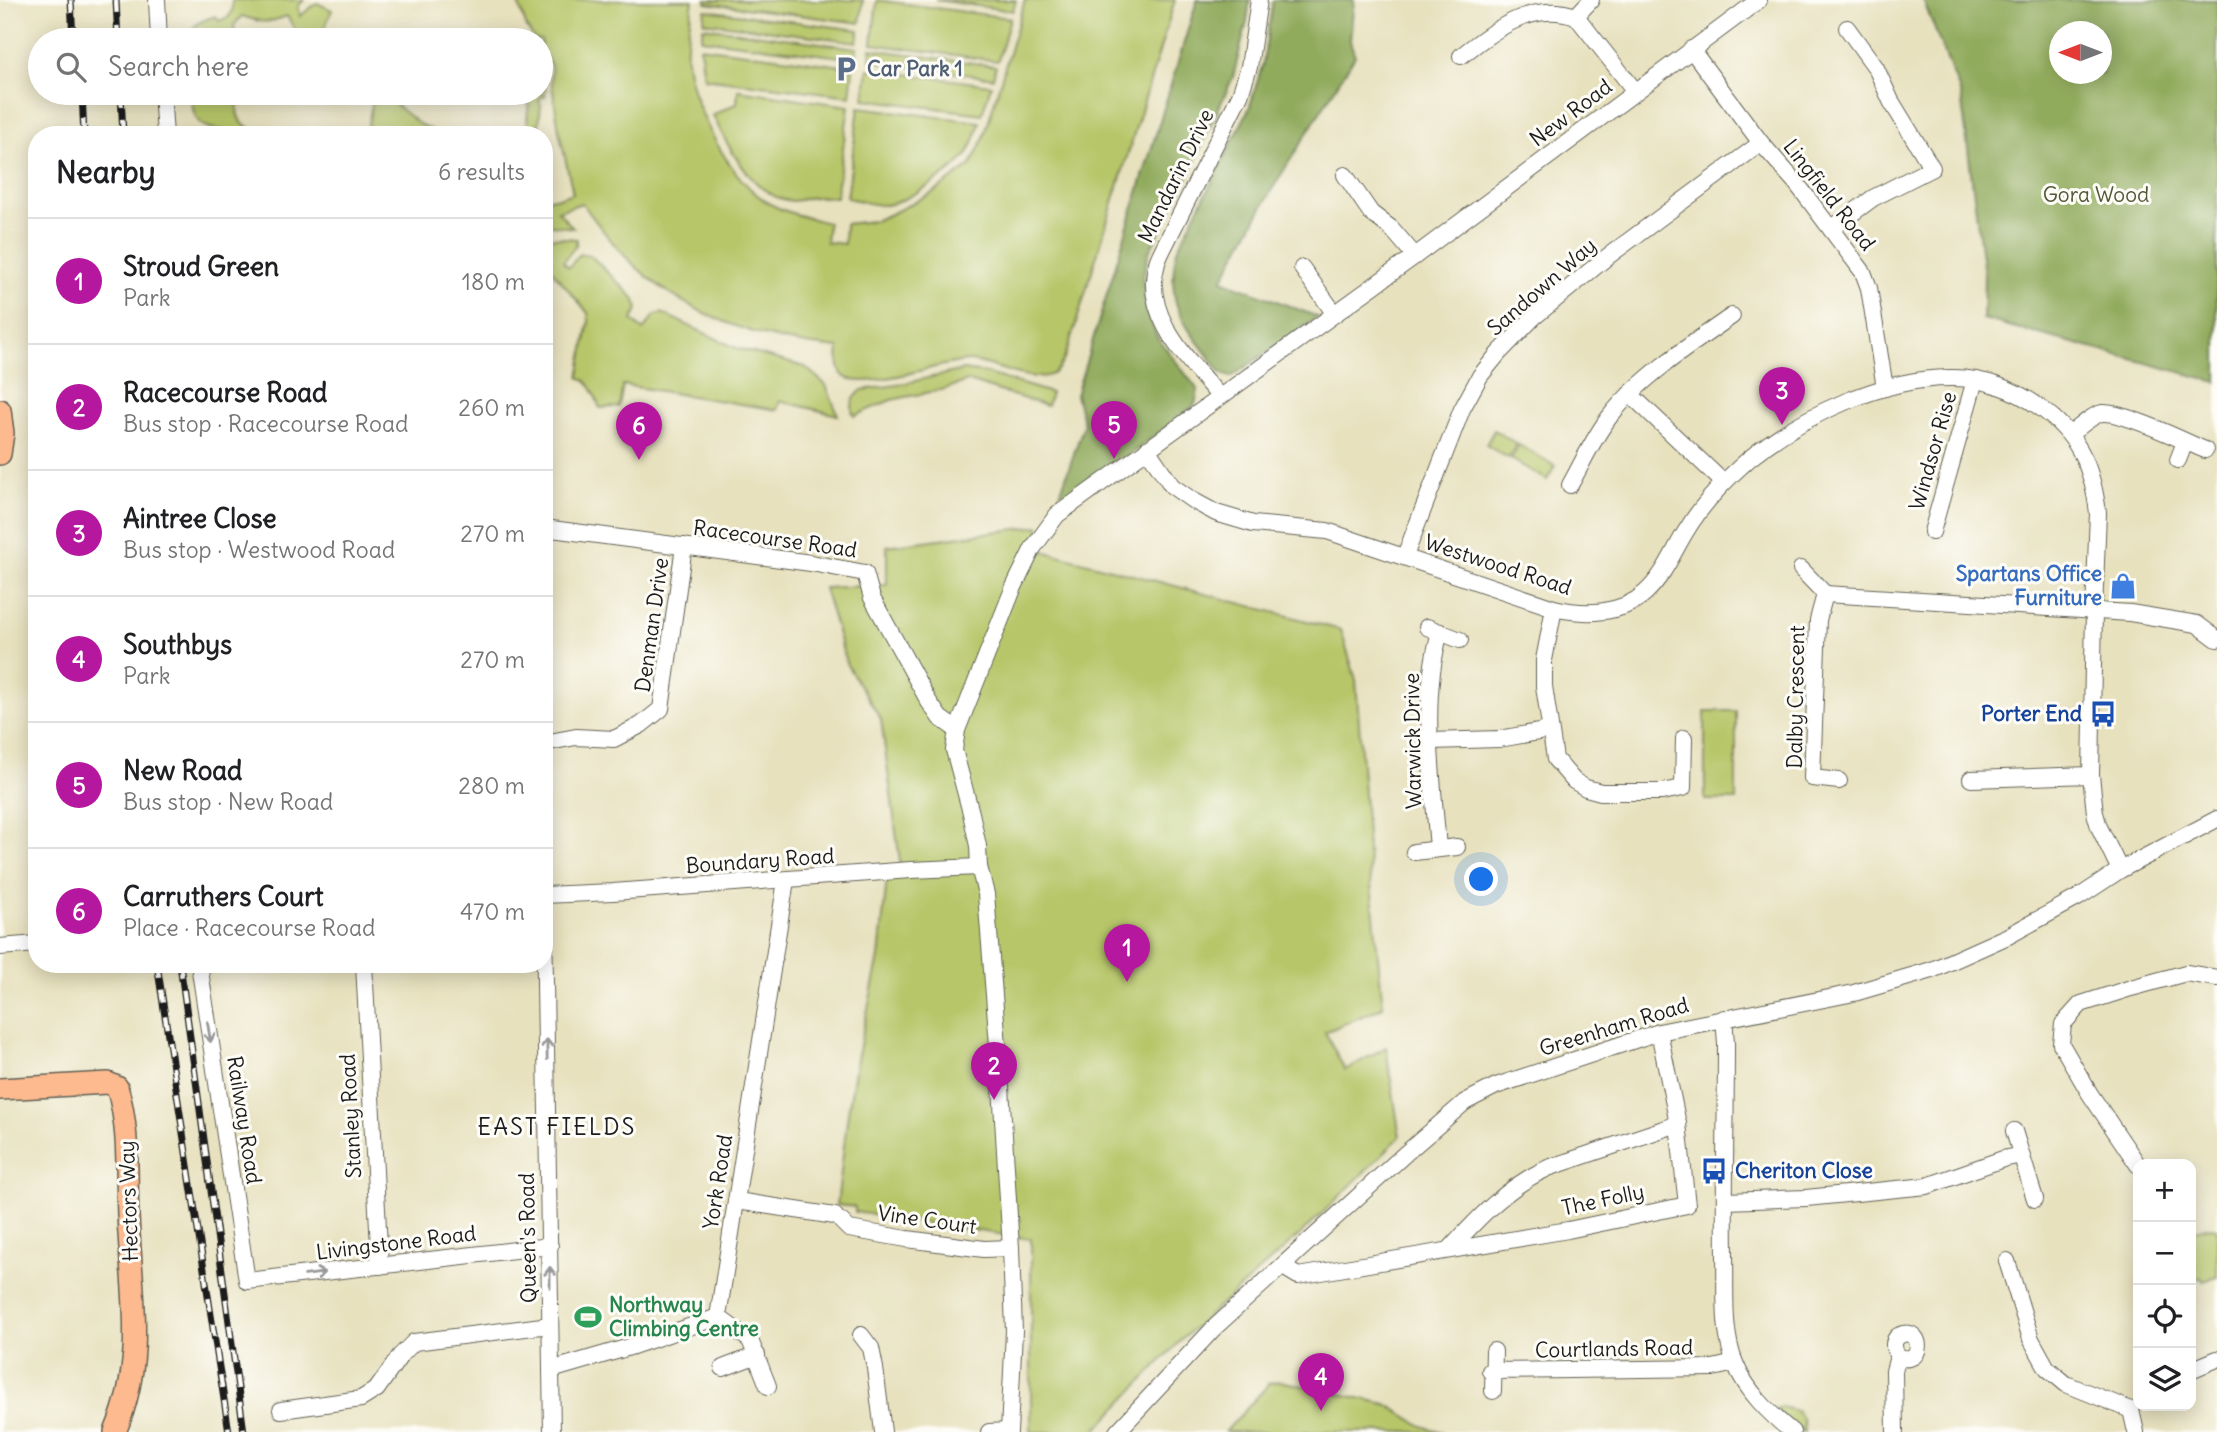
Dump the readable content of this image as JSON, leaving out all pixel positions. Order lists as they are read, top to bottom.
{
  "streets": {
    "main road": ["Hectors Way"],
    "street": [
      "New Road",
      "Mandarin Drive",
      "Lingfield Road",
      "Sandown Way",
      "Windsor Rise",
      "Racecourse Road",
      "Westwood Road",
      "Denman Drive",
      "Dalby Crescent",
      "Warwick Drive",
      "Boundary Road",
      "Greenham Road",
      "Stanley Road",
      "Railway Road",
      "York Road",
      "The Folly",
      "Vine Court",
      "Queen's Road",
      "Livingstone Road",
      "Courtlands Road"
    ]
  },
  "crossings": [
    ["New Road", "Mandarin Drive"],
    ["New Road", "Lingfield Road"],
    ["New Road", "Racecourse Road"],
    ["New Road", "Westwood Road"],
    ["Lingfield Road", "Sandown Way"],
    ["Lingfield Road", "Westwood Road"],
    ["Sandown Way", "Westwood Road"],
    ["Windsor Rise", "Westwood Road"],
    ["Racecourse Road", "Denman Drive"],
    ["Westwood Road", "Greenham Road"],
    ["Boundary Road", "York Road"],
    ["Greenham Road", "The Folly"],
    ["Stanley Road", "Livingstone Road"],
    ["Railway Road", "Livingstone Road"],
    ["York Road", "Vine Court"],
    ["Queen's Road", "Livingstone Road"]
  ],
  "one_way": ["Railway Road", "Queen's Road"],
  "districts": ["EAST FIELDS"],
  "parks": ["Gora Wood"],
  "places": {
    "parking": ["Car Park 1"],
    "shop": ["Spartans Office Furniture"],
    "bus stop": ["Porter End", "Cheriton Close"],
    "sports": ["Northway Climbing Centre"]
  },
  "north": "left",
  "page": {
    "search": "Search here",
    "heading": ["Nearby", "6 results"],
    "list": [
      {
        "mark": "1",
        "name": "Stroud Green",
        "note": "Park",
        "value": "180 m"
      },
      {
        "mark": "2",
        "name": "Racecourse Road",
        "note": "Bus stop · Racecourse Road",
        "value": "260 m"
      },
      {
        "mark": "3",
        "name": "Aintree Close",
        "note": "Bus stop · Westwood Road",
        "value": "270 m"
      },
      {
        "mark": "4",
        "name": "Southbys",
        "note": "Park",
        "value": "270 m"
      },
      {
        "mark": "5",
        "name": "New Road",
        "note": "Bus stop · New Road",
        "value": "280 m"
      },
      {
        "mark": "6",
        "name": "Carruthers Court",
        "note": "Place · Racecourse Road",
        "value": "470 m"
      }
    ],
    "pins": [
      "3",
      "5",
      "6",
      "1",
      "2",
      "4"
    ],
    "map_buttons": ["+", "−"]
  }
}
